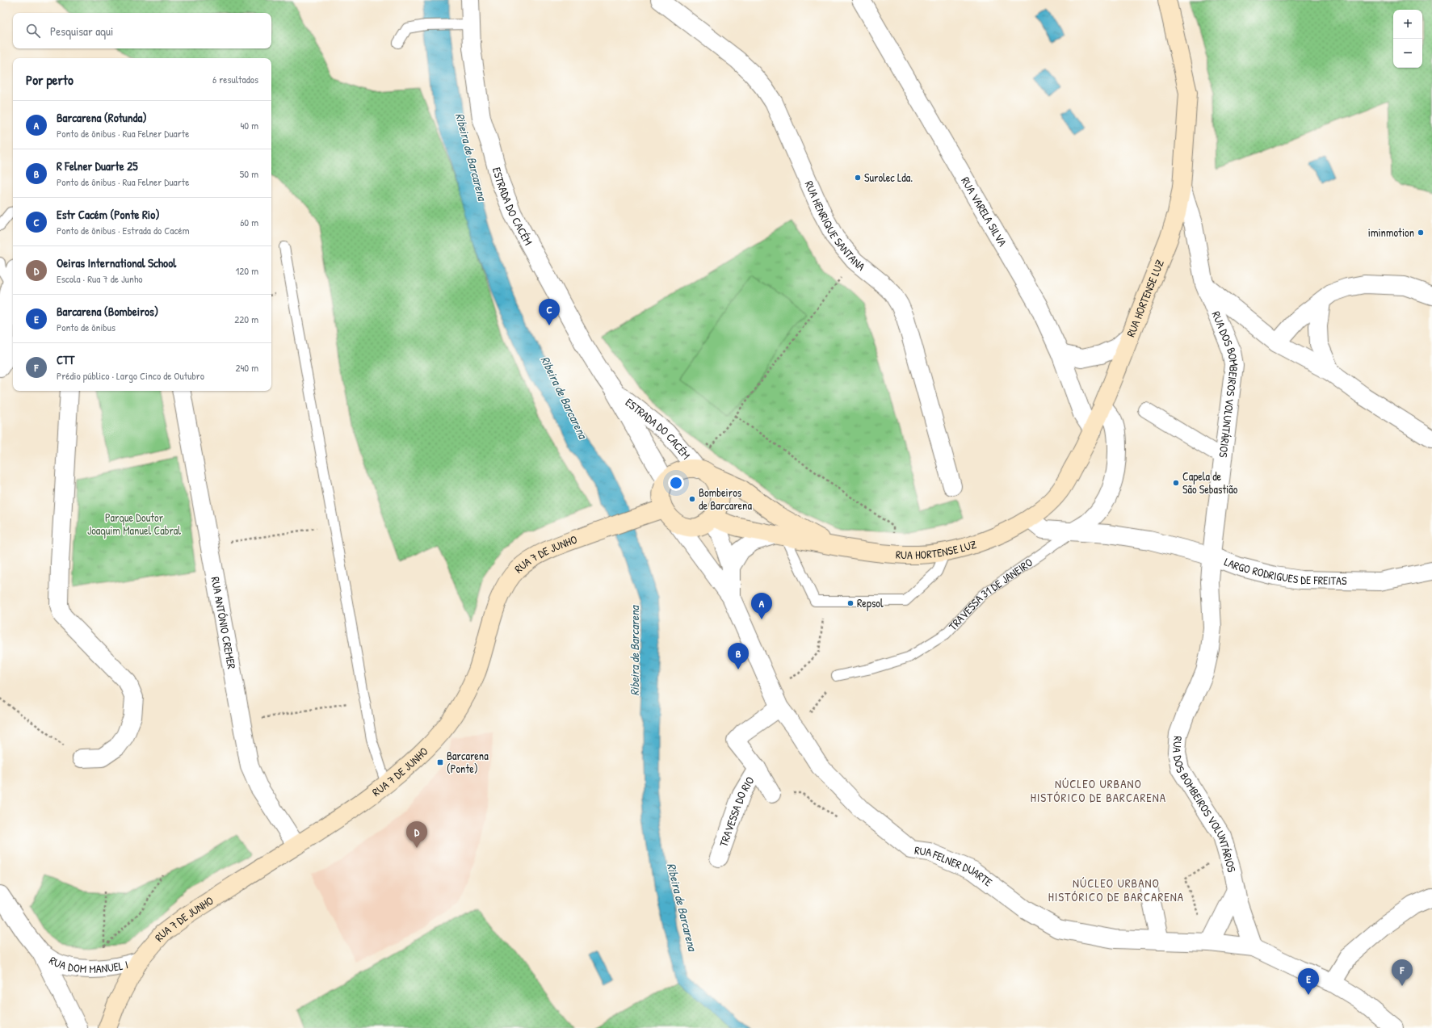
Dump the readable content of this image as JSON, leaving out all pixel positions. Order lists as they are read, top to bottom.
{
  "streets": {
    "main road": ["RUA HORTENSE LUZ", "RUA DOS BOMBEIROS VOLUNTÁRIOS", "RUA 7 DE JUNHO"],
    "street": [
      "ESTRADA DO CACÉM",
      "RUA VARELA SILVA",
      "RUA HENRIQUE SANTANA",
      "LARGO RODRIGUES DE FREITAS",
      "RUA ANTÓNIO CREMER",
      "TRAVESSA DO RIO",
      "RUA FELNER DUARTE",
      "RUA DOM MANUEL I"
    ],
    "lane": ["TRAVESSA 31 DE JANEIRO"]
  },
  "crossings": [
    ["ESTRADA DO CACÉM", "RUA HORTENSE LUZ"],
    ["ESTRADA DO CACÉM", "RUA 7 DE JUNHO"],
    ["ESTRADA DO CACÉM", "RUA FELNER DUARTE"],
    ["RUA VARELA SILVA", "RUA HORTENSE LUZ"],
    ["RUA HORTENSE LUZ", "RUA DOS BOMBEIROS VOLUNTÁRIOS"],
    ["RUA HORTENSE LUZ", "RUA 7 DE JUNHO"],
    ["RUA HORTENSE LUZ", "RUA FELNER DUARTE"],
    ["RUA DOS BOMBEIROS VOLUNTÁRIOS", "LARGO RODRIGUES DE FREITAS"],
    ["RUA DOS BOMBEIROS VOLUNTÁRIOS", "RUA FELNER DUARTE"],
    ["RUA 7 DE JUNHO", "RUA ANTÓNIO CREMER"],
    ["RUA 7 DE JUNHO", "RUA FELNER DUARTE"],
    ["RUA 7 DE JUNHO", "RUA DOM MANUEL I"],
    ["TRAVESSA DO RIO", "RUA FELNER DUARTE"]
  ],
  "districts": ["NÚCLEO URBANO HISTÓRICO DE BARCARENA", "NÚCLEO URBANO HISTÓRICO DE BARCARENA"],
  "water": ["Ribeira de Barcarena"],
  "parks": ["Parque Doutor Joaquim Manuel Cabral"],
  "places": {
    "other": [
      "Surolec Lda.",
      "iminmotion",
      "Capela de São Sebastião",
      "Bombeiros de Barcarena",
      "Repsol"
    ],
    "transit": ["Barcarena (Ponte)"]
  },
  "page": {
    "map_buttons": ["+", "−"],
    "search": "Pesquisar aqui",
    "heading": ["Por perto", "6 resultados"],
    "list": [
      {
        "mark": "A",
        "name": "Barcarena (Rotunda)",
        "note": "Ponto de ônibus · Rua Felner Duarte",
        "value": "40 m"
      },
      {
        "mark": "B",
        "name": "R Felner Duarte 25",
        "note": "Ponto de ônibus · Rua Felner Duarte",
        "value": "50 m"
      },
      {
        "mark": "C",
        "name": "Estr Cacém (Ponte Rio)",
        "note": "Ponto de ônibus · Estrada do Cacém",
        "value": "60 m"
      },
      {
        "mark": "D",
        "name": "Oeiras International School",
        "note": "Escola · Rua 7 de Junho",
        "value": "120 m"
      },
      {
        "mark": "E",
        "name": "Barcarena (Bombeiros)",
        "note": "Ponto de ônibus",
        "value": "220 m"
      },
      {
        "mark": "F",
        "name": "CTT",
        "note": "Prédio público · Largo Cinco de Outubro",
        "value": "240 m"
      }
    ],
    "pins": [
      "C",
      "A",
      "B",
      "D",
      "F",
      "E"
    ]
  }
}
